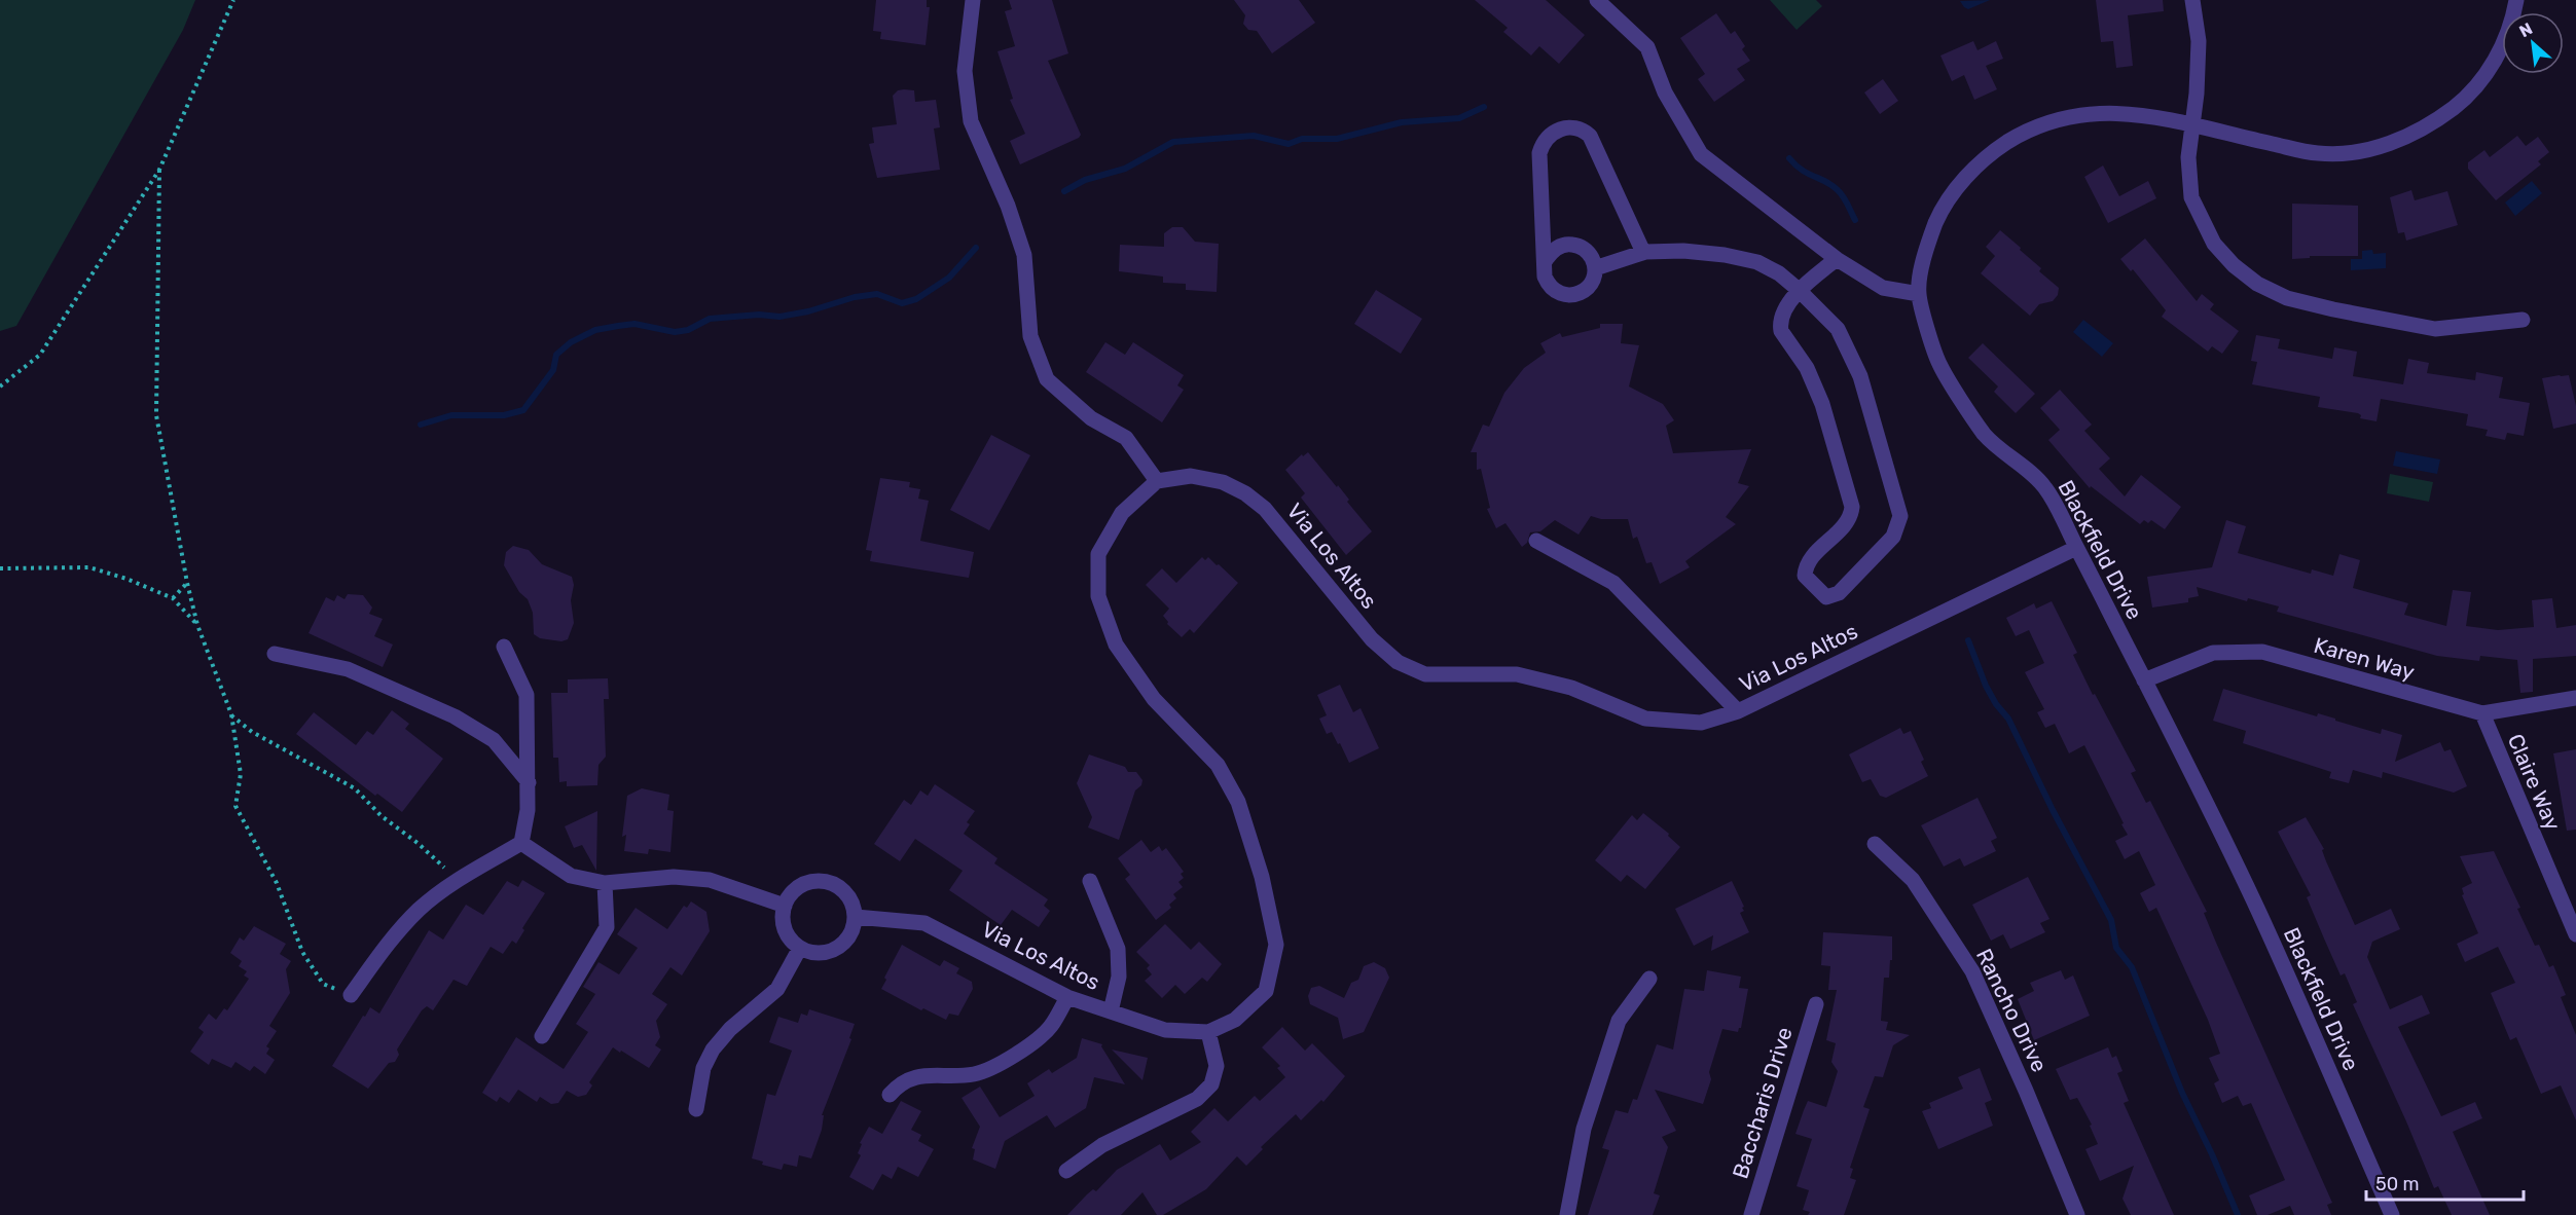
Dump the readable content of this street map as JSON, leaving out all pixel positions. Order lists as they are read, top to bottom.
{
  "streets": {
    "street": [
      "Blackfield Drive",
      "Via Los Altos",
      "Karen Way",
      "Claire Way",
      "Rancho Drive",
      "Baccharis Drive"
    ]
  },
  "crossings": [
    ["Blackfield Drive", "Via Los Altos"],
    ["Blackfield Drive", "Karen Way"],
    ["Karen Way", "Claire Way"]
  ],
  "scale_bar": "50 m",
  "north": "top left"
}
